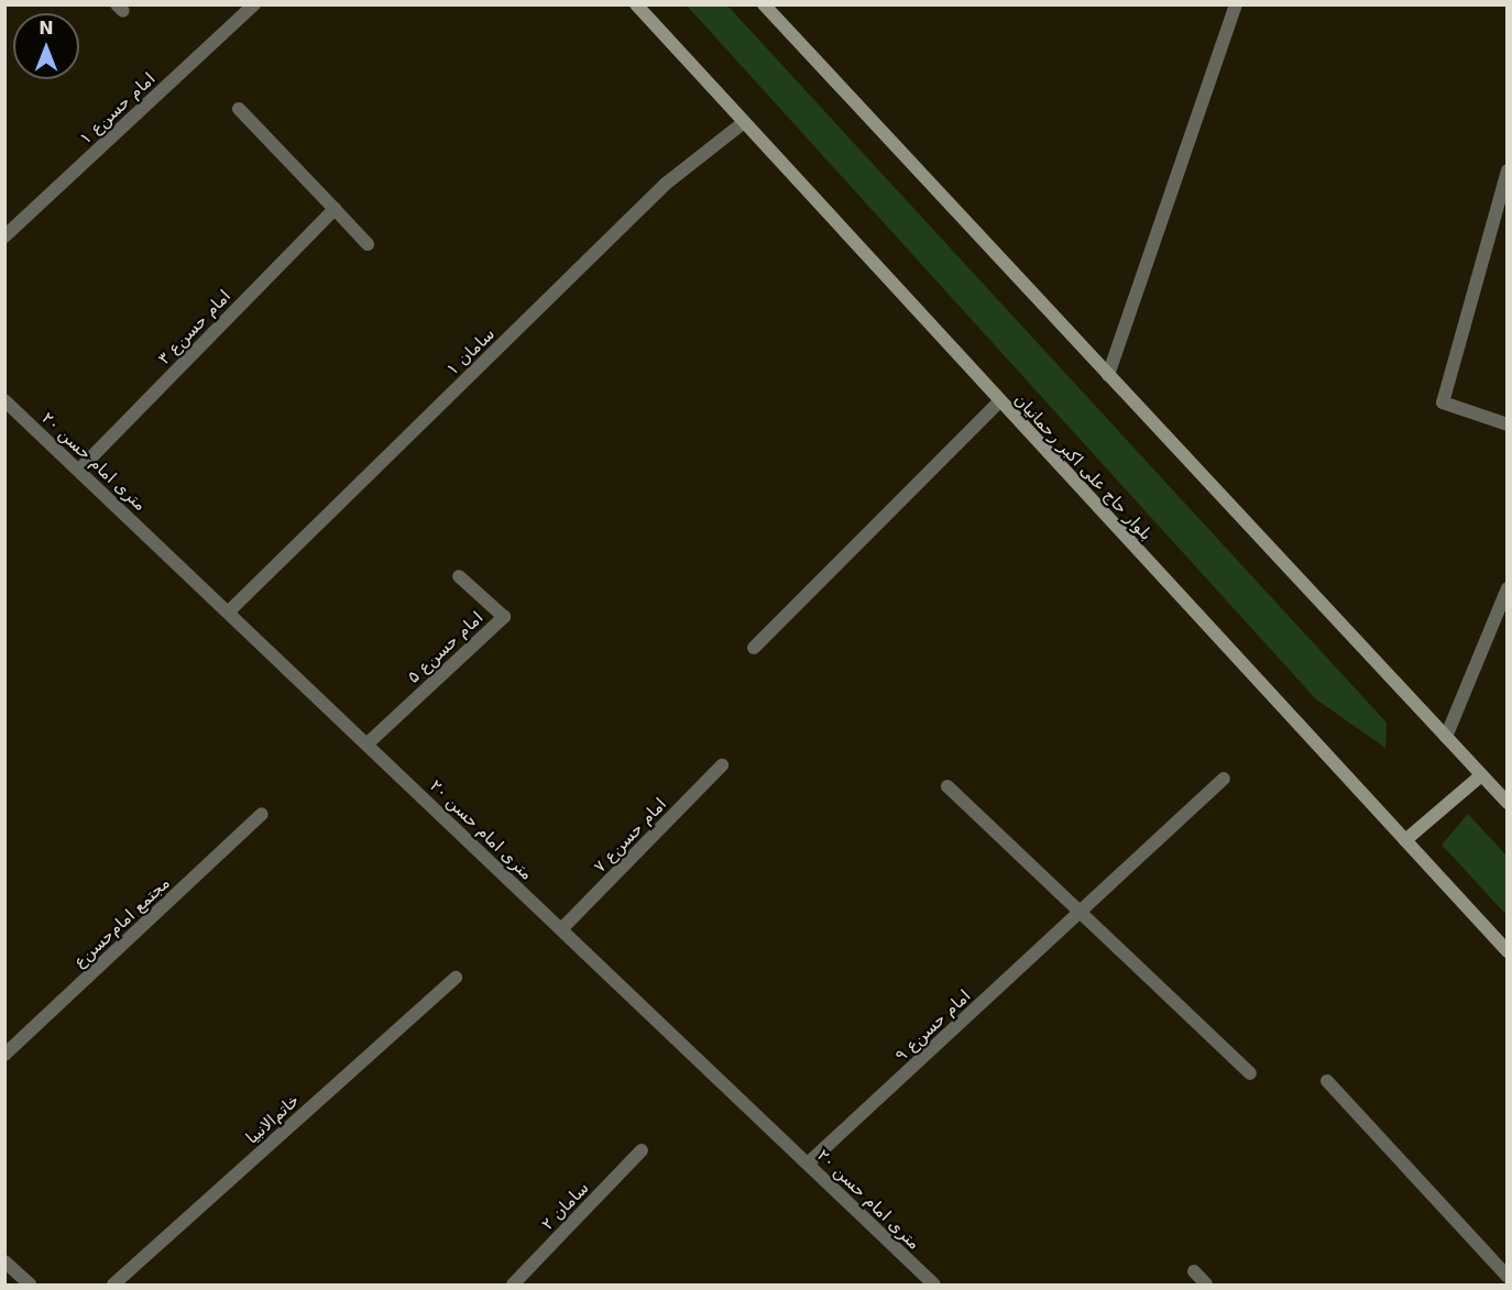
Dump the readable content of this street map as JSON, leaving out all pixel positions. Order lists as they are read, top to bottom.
{
  "streets": {
    "main road": ["بلوار حاج علی اکبر رحمانیان"],
    "street": [
      "امام حسن‌ع ۱",
      "امام حسن‌ع ۳",
      "سامان ۱",
      "۲۰ متری امام حسن",
      "امام حسن‌ع ۵",
      "امام حسن‌ع ۷",
      "مجتمع امام‌حسن‌ع",
      "امام حسن‌ع ۹",
      "خاتم‌الانبیا",
      "سامان ۲"
    ]
  },
  "crossings": [
    ["امام حسن‌ع ۳", "۲۰ متری امام حسن"],
    ["سامان ۱", "۲۰ متری امام حسن"],
    ["سامان ۱", "بلوار حاج علی اکبر رحمانیان"],
    ["۲۰ متری امام حسن", "امام حسن‌ع ۵"],
    ["۲۰ متری امام حسن", "امام حسن‌ع ۷"],
    ["۲۰ متری امام حسن", "امام حسن‌ع ۹"]
  ],
  "north": "top"
}
